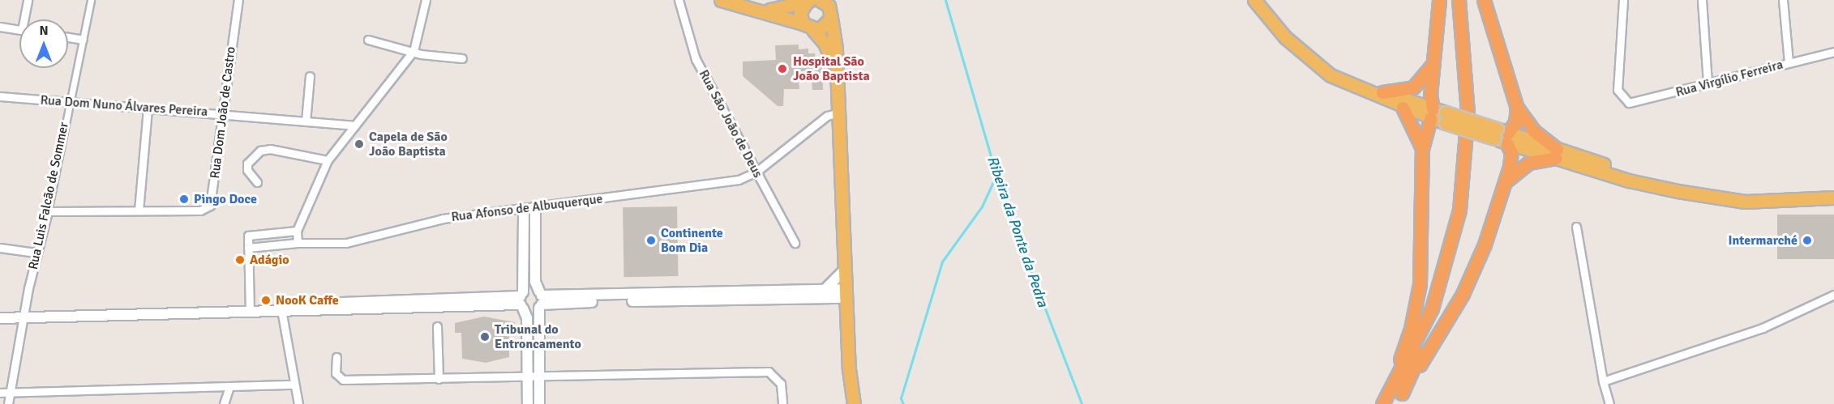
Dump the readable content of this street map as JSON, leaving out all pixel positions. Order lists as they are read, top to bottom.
{
  "streets": {
    "street": [
      "Rua Virgílio Ferreira",
      "Rua Dom Nuno Álvares Pereira",
      "Rua Dom João de Castro",
      "Rua São João de Deus",
      "Rua Luis Falcão de Sommer",
      "Rua Afonso de Albuquerque"
    ]
  },
  "crossings": [
    ["Rua Dom Nuno Álvares Pereira", "Rua Dom João de Castro"],
    ["Rua Dom Nuno Álvares Pereira", "Rua Luis Falcão de Sommer"],
    ["Rua Dom João de Castro", "Rua Luis Falcão de Sommer"],
    ["Rua São João de Deus", "Rua Afonso de Albuquerque"]
  ],
  "water": ["Ribeira da Ponte da Pedra"],
  "places": [
    "Hospital São João Baptista",
    "Capela de São João Baptista",
    "Pingo Doce",
    "Continente Bom Dia",
    "Intermarché",
    "Adágio",
    "NooK Caffe",
    "Tribunal do Entroncamento"
  ],
  "north": "top"
}
